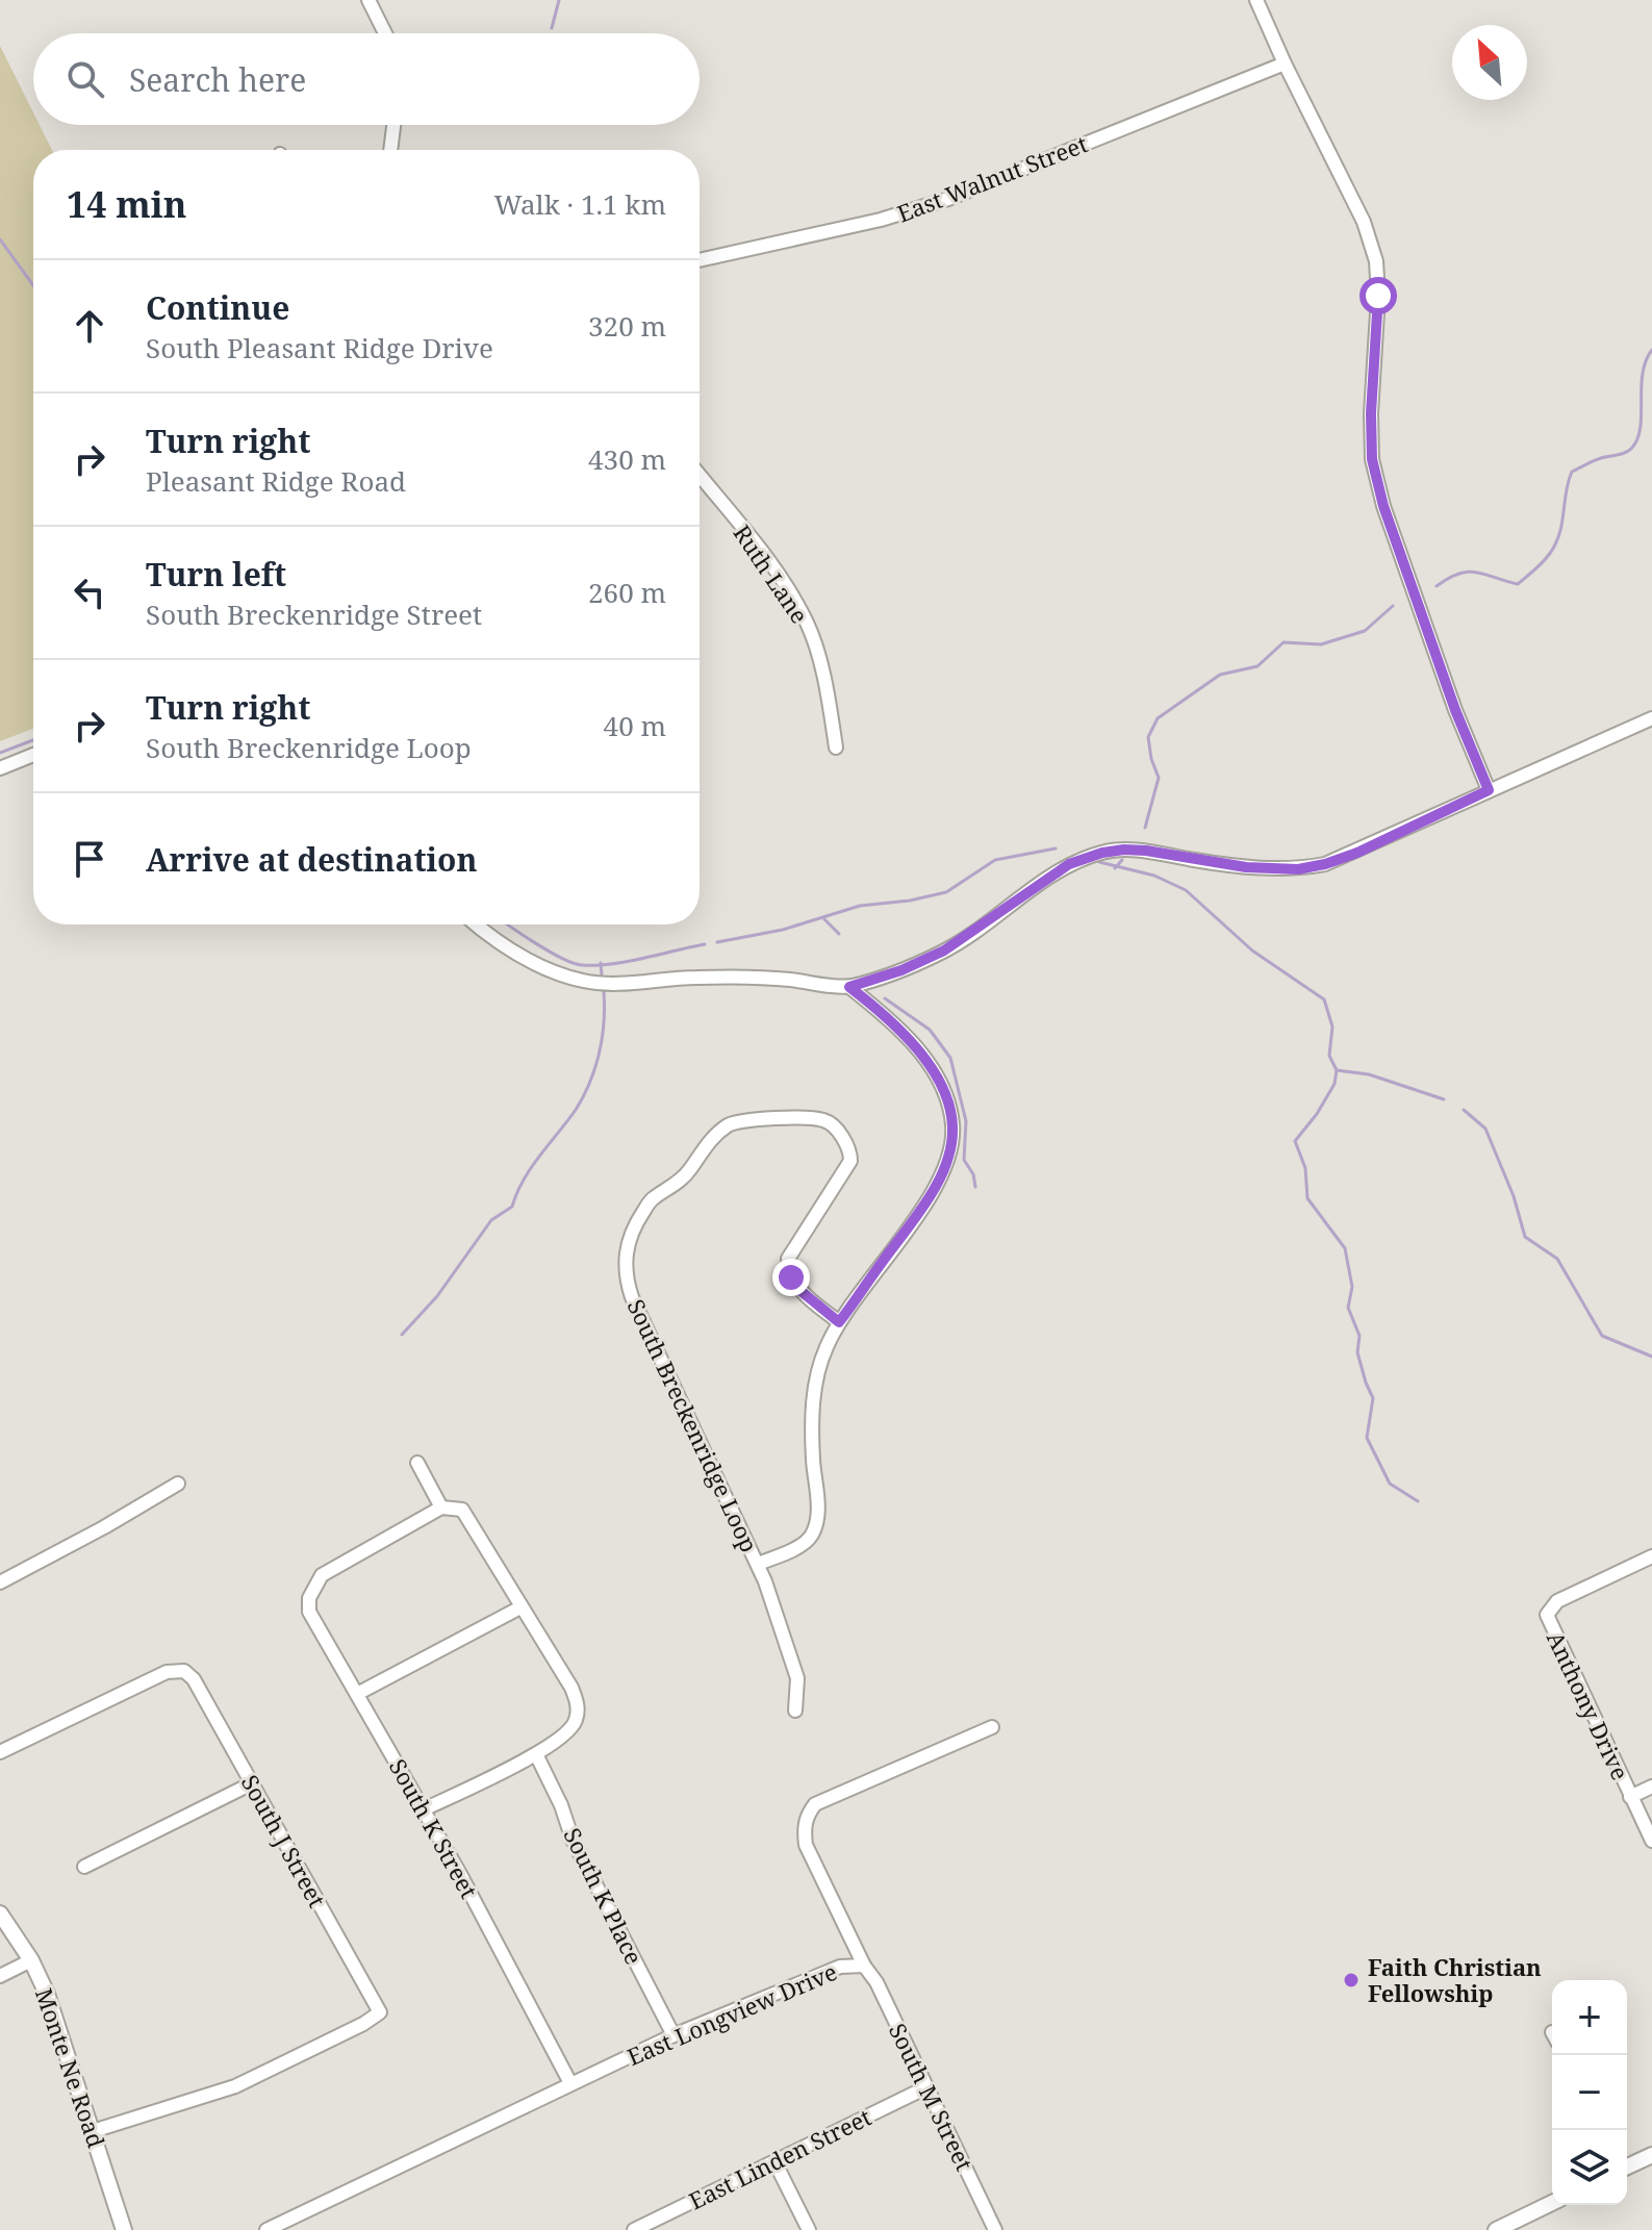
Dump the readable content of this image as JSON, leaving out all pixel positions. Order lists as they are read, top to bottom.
{
  "streets": {
    "street": [
      "East Walnut Street",
      "Ruth Lane",
      "South Breckenridge Loop",
      "Anthony Drive",
      "South K Street",
      "South J Street",
      "South K Place",
      "East Longview Drive",
      "Monte Ne Road",
      "South M Street",
      "East Linden Street"
    ]
  },
  "crossings": [
    ["South K Street", "East Longview Drive"],
    ["South J Street", "Monte Ne Road"],
    ["South K Place", "East Longview Drive"],
    ["East Longview Drive", "South M Street"],
    ["South M Street", "East Linden Street"]
  ],
  "places": ["Faith Christian Fellowship"],
  "north": "top left",
  "page": {
    "search": "Search here",
    "heading": ["14 min", "Walk · 1.1 km"],
    "list": [
      ["Continue", "South Pleasant Ridge Drive", "320 m"],
      ["Turn right", "Pleasant Ridge Road", "430 m"],
      ["Turn left", "South Breckenridge Street", "260 m"],
      ["Turn right", "South Breckenridge Loop", "40 m"],
      "Arrive at destination"
    ],
    "map_buttons": ["+", "−"]
  }
}
